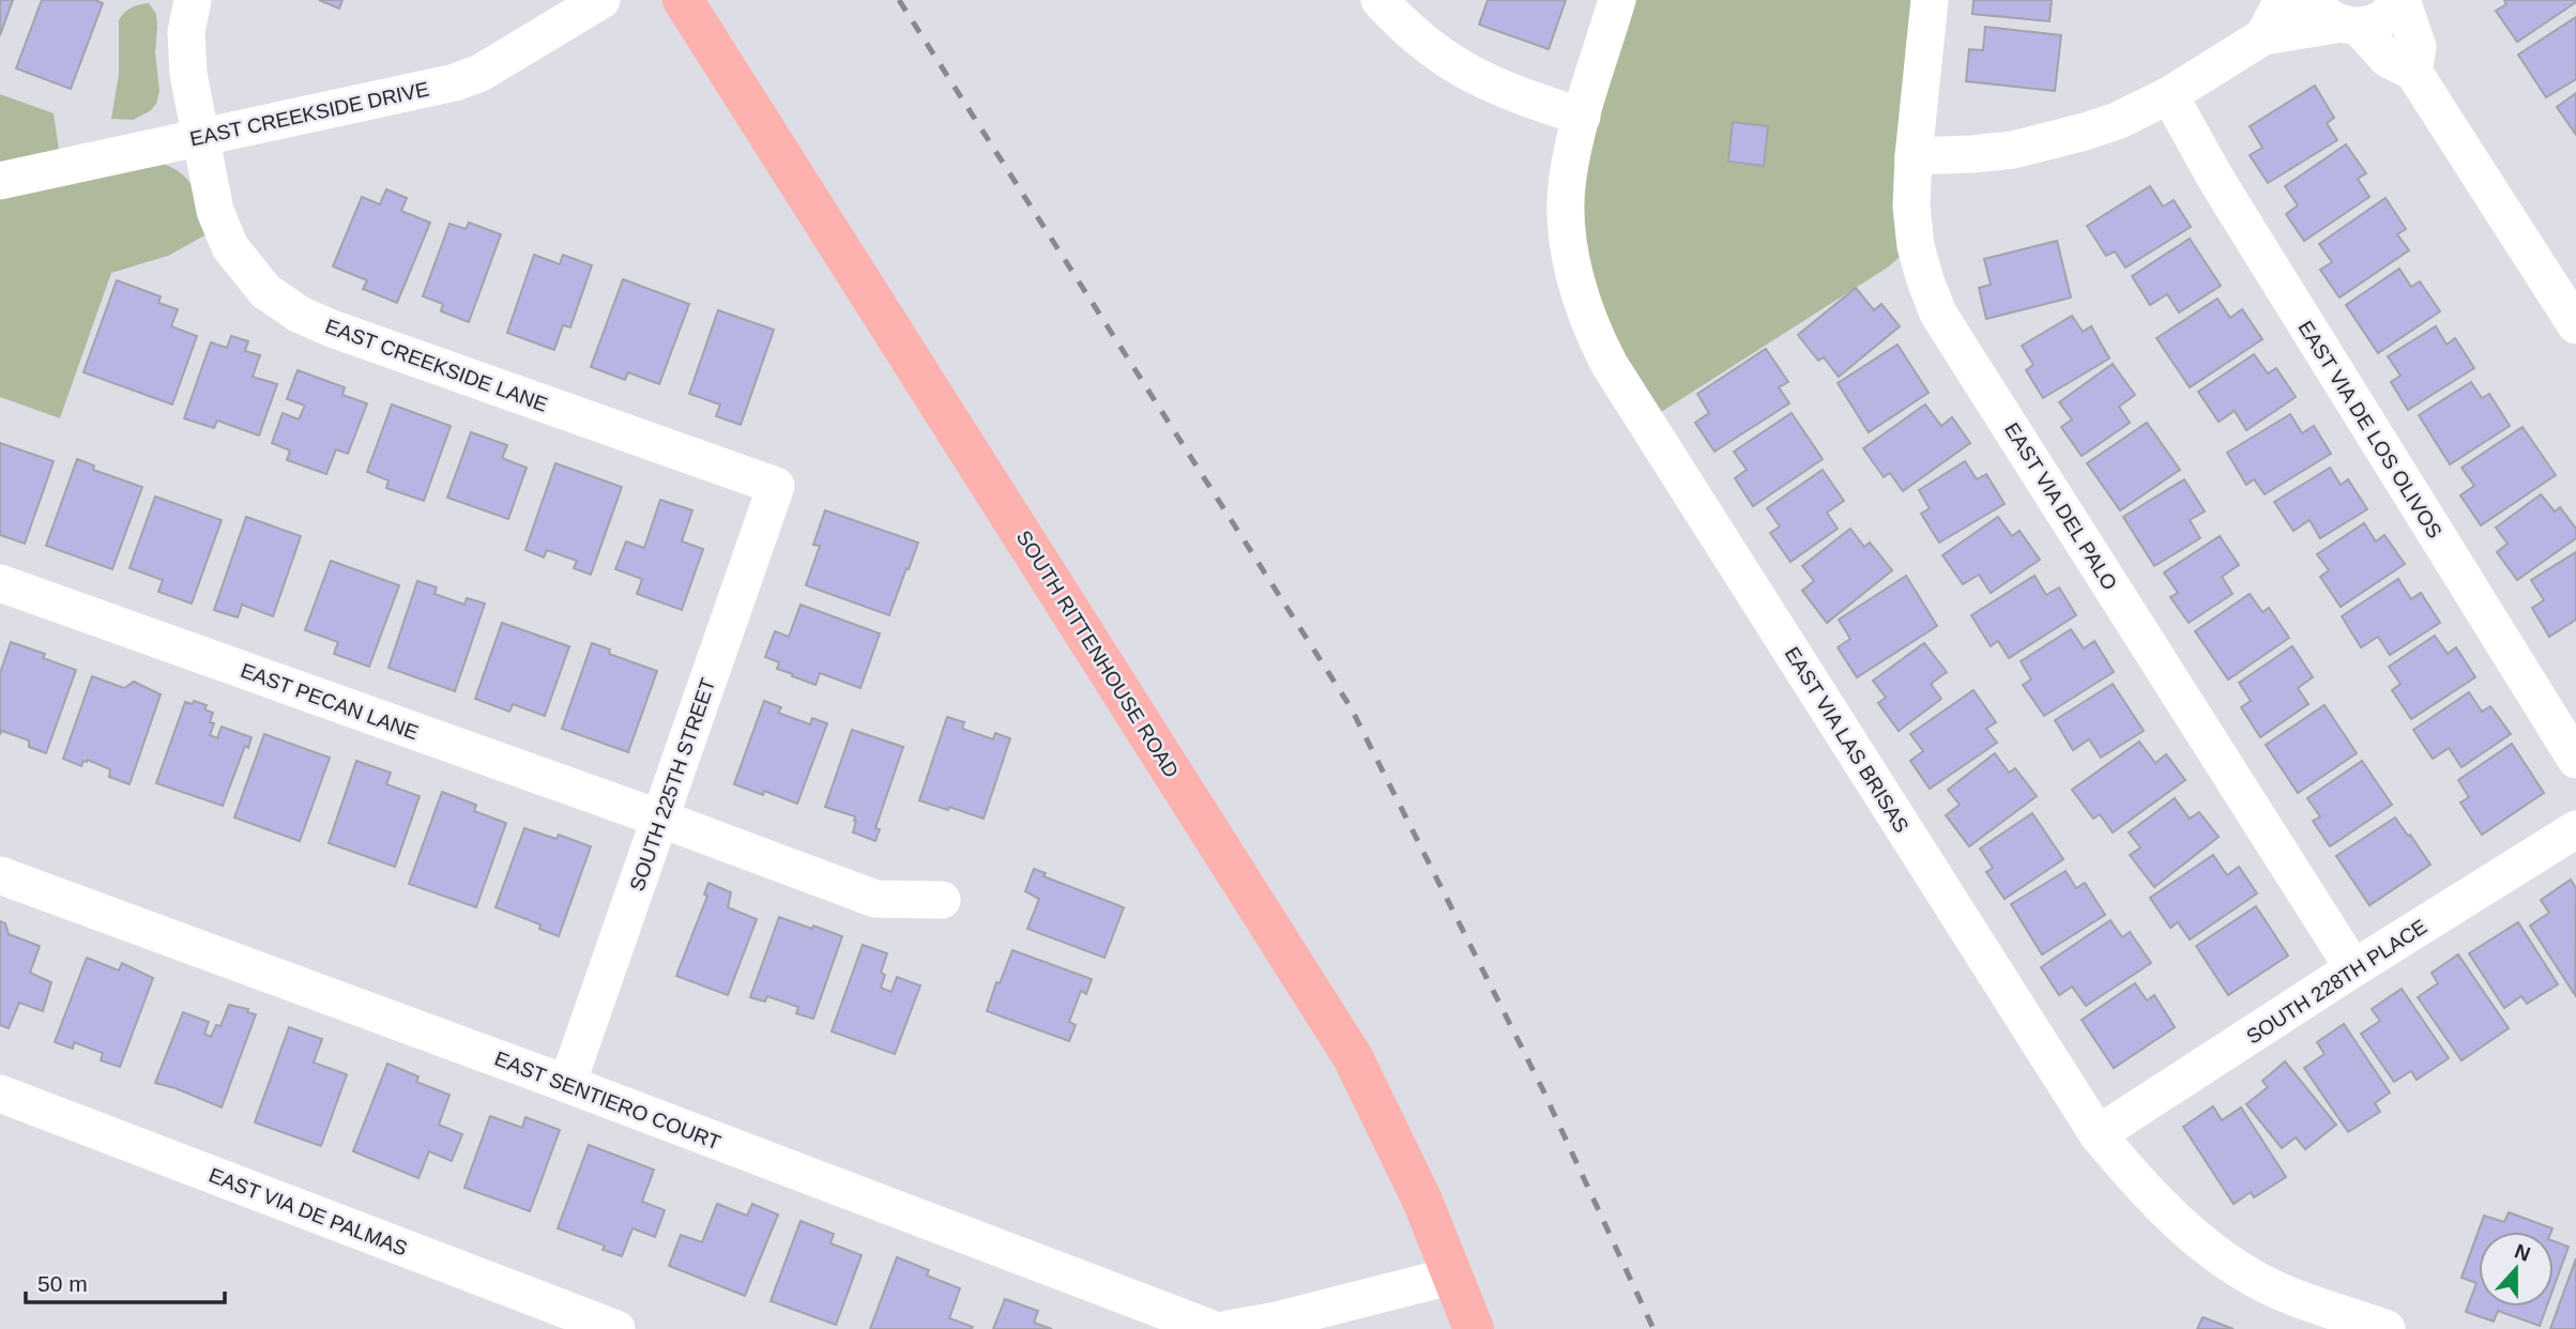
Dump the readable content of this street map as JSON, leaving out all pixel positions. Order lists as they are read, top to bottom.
{
  "streets": {
    "main road": ["SOUTH RITTENHOUSE ROAD"],
    "street": [
      "EAST CREEKSIDE DRIVE",
      "EAST CREEKSIDE LANE",
      "EAST VIA DE LOS OLIVOS",
      "EAST VIA DEL PALO",
      "EAST PECAN LANE",
      "EAST VIA LAS BRISAS",
      "SOUTH 225TH STREET",
      "SOUTH 228TH PLACE",
      "EAST SENTIERO COURT",
      "EAST VIA DE PALMAS"
    ]
  },
  "crossings": [
    ["EAST CREEKSIDE DRIVE", "EAST CREEKSIDE LANE"],
    ["EAST CREEKSIDE LANE", "SOUTH 225TH STREET"],
    ["EAST VIA DEL PALO", "SOUTH 228TH PLACE"],
    ["EAST PECAN LANE", "SOUTH 225TH STREET"],
    ["EAST VIA LAS BRISAS", "SOUTH 228TH PLACE"],
    ["SOUTH 225TH STREET", "EAST SENTIERO COURT"]
  ],
  "scale_bar": "50 m",
  "north": "top"
}
